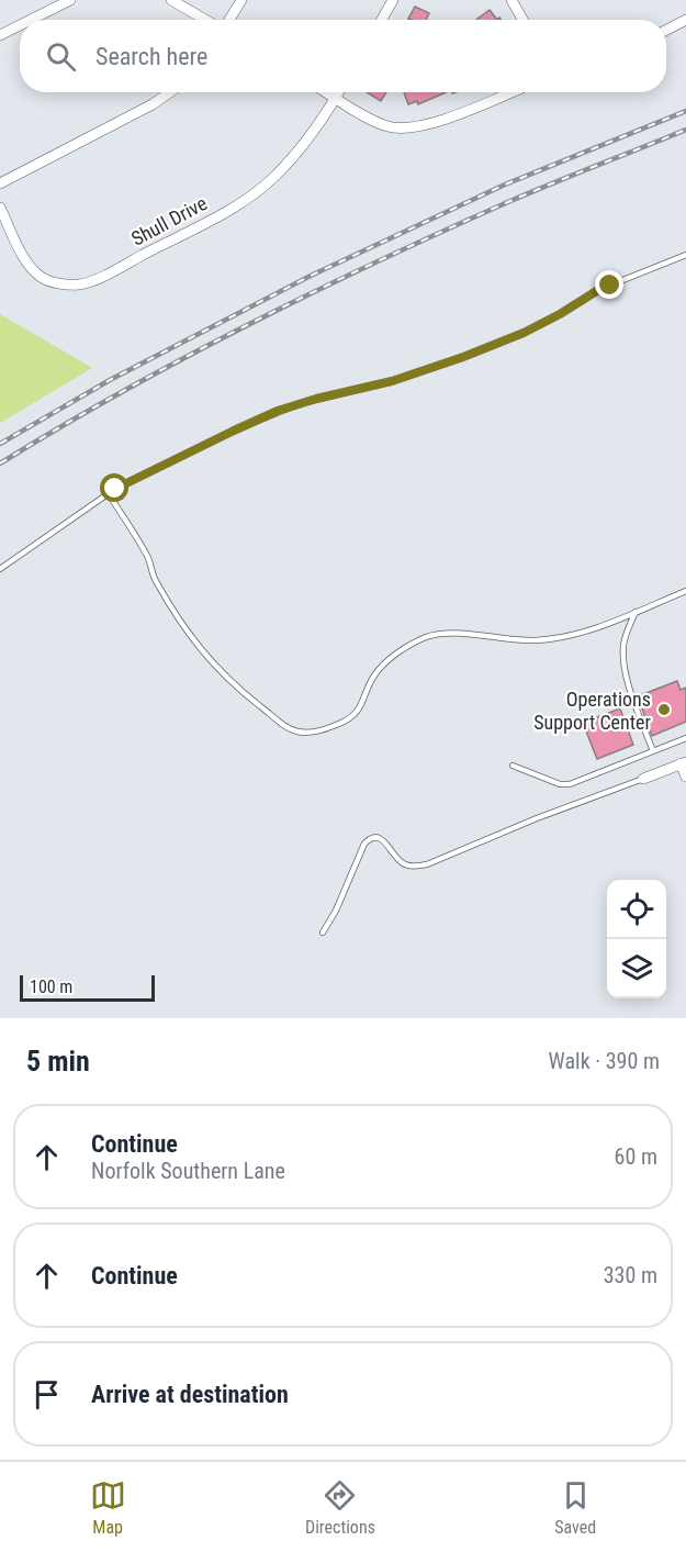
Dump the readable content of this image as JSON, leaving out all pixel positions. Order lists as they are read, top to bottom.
{
  "streets": {
    "street": ["Shull Drive"]
  },
  "places": ["Operations Support Center"],
  "scale_bar": "100 m",
  "page": {
    "search": "Search here",
    "scale": "100 m",
    "heading": ["5 min", "Walk · 390 m"],
    "list": [
      ["Continue", "Norfolk Southern Lane", "60 m"],
      ["Continue", "330 m"],
      "Arrive at destination"
    ],
    "nav": ["Map", "Directions", "Saved"]
  }
}
